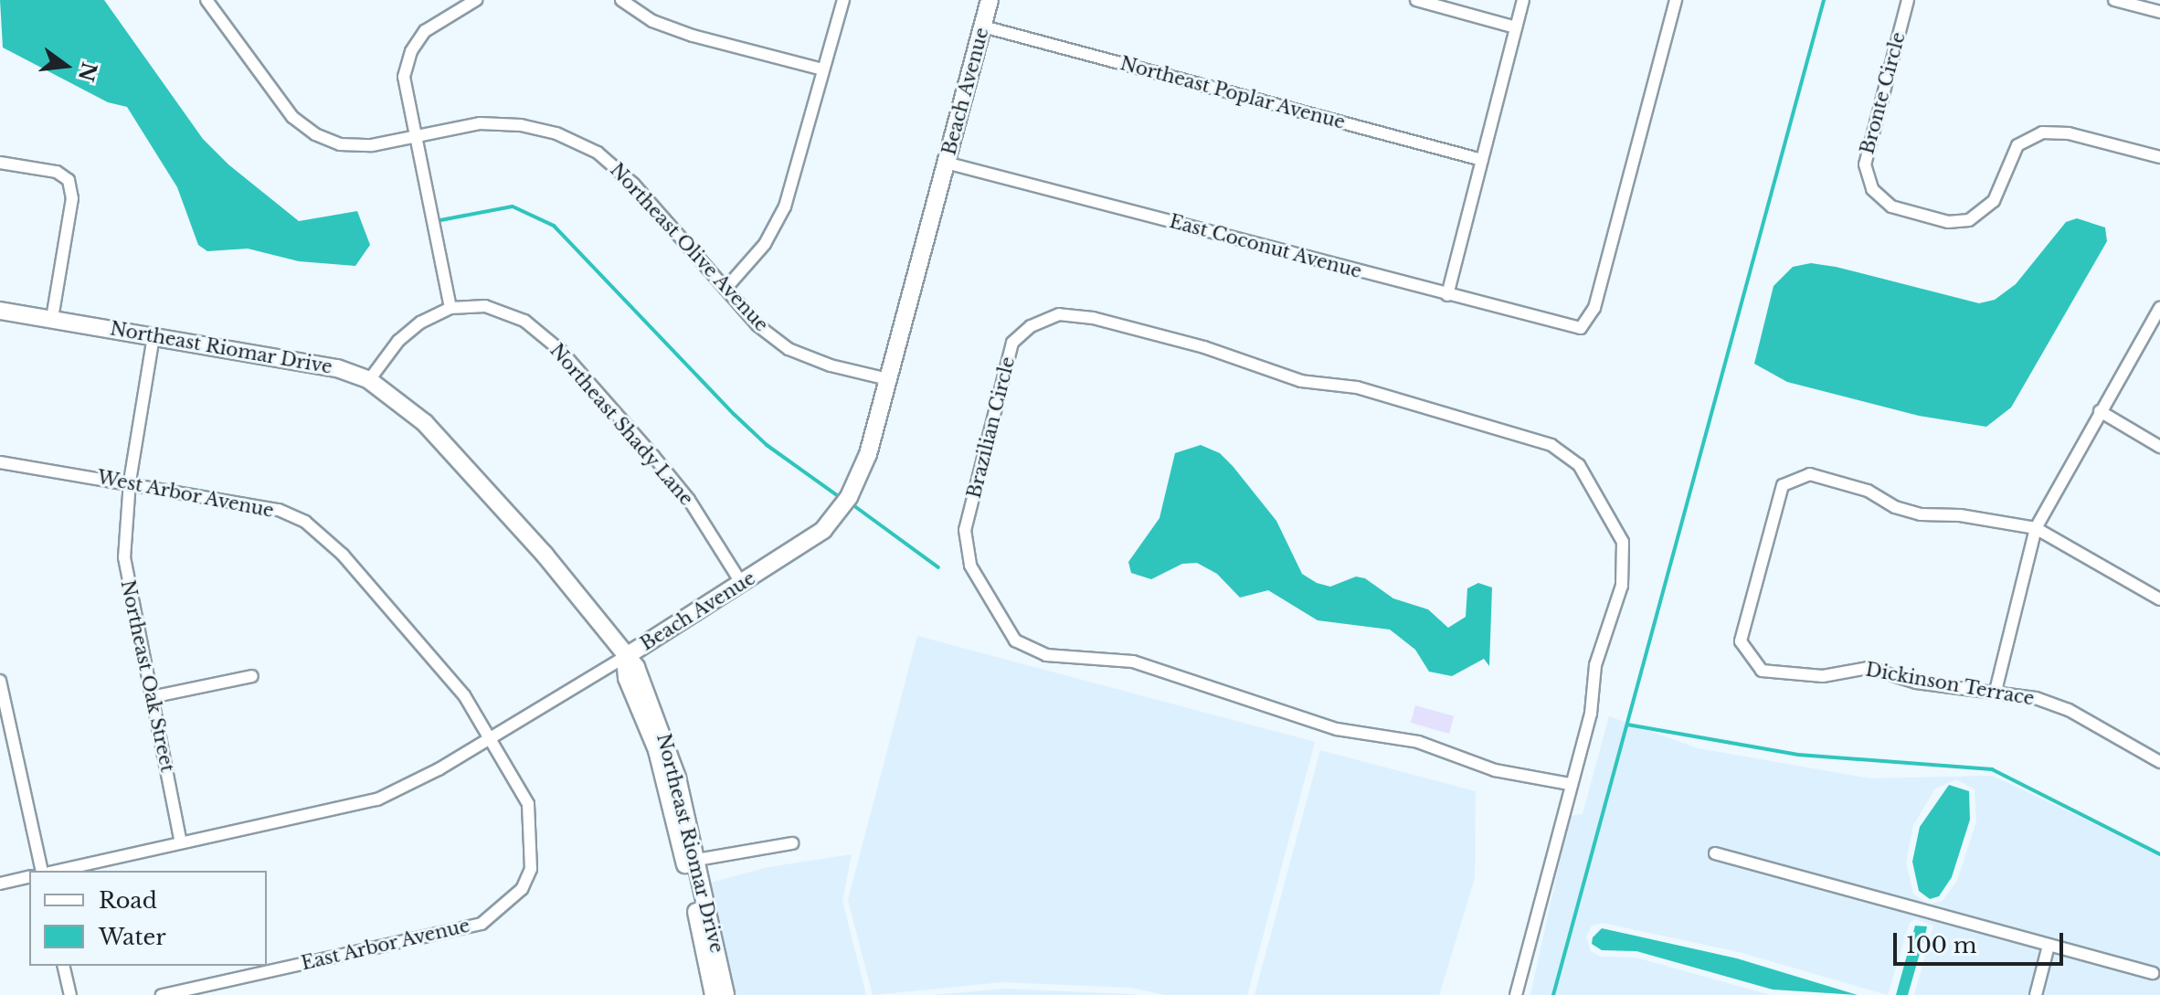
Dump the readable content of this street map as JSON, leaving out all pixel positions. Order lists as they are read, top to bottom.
{
  "streets": {
    "street": [
      "Beach Avenue",
      "Northeast Poplar Avenue",
      "Bronte Circle",
      "East Coconut Avenue",
      "Northeast Olive Avenue",
      "Northeast Riomar Drive",
      "Northeast Shady Lane",
      "Brazilian Circle",
      "West Arbor Avenue",
      "Northeast Oak Street",
      "Dickinson Terrace",
      "East Arbor Avenue"
    ]
  },
  "crossings": [
    ["Beach Avenue", "Northeast Poplar Avenue"],
    ["Beach Avenue", "East Coconut Avenue"],
    ["Beach Avenue", "Northeast Olive Avenue"],
    ["Beach Avenue", "Northeast Riomar Drive"],
    ["Beach Avenue", "Northeast Shady Lane"],
    ["Beach Avenue", "West Arbor Avenue"],
    ["Beach Avenue", "Northeast Oak Street"],
    ["Beach Avenue", "East Arbor Avenue"],
    ["Northeast Riomar Drive", "Northeast Shady Lane"],
    ["Northeast Riomar Drive", "Northeast Oak Street"],
    ["West Arbor Avenue", "Northeast Oak Street"],
    ["West Arbor Avenue", "East Arbor Avenue"]
  ],
  "legend": ["Road", "Water"],
  "scale_bar": "100 m",
  "north": "right"
}
